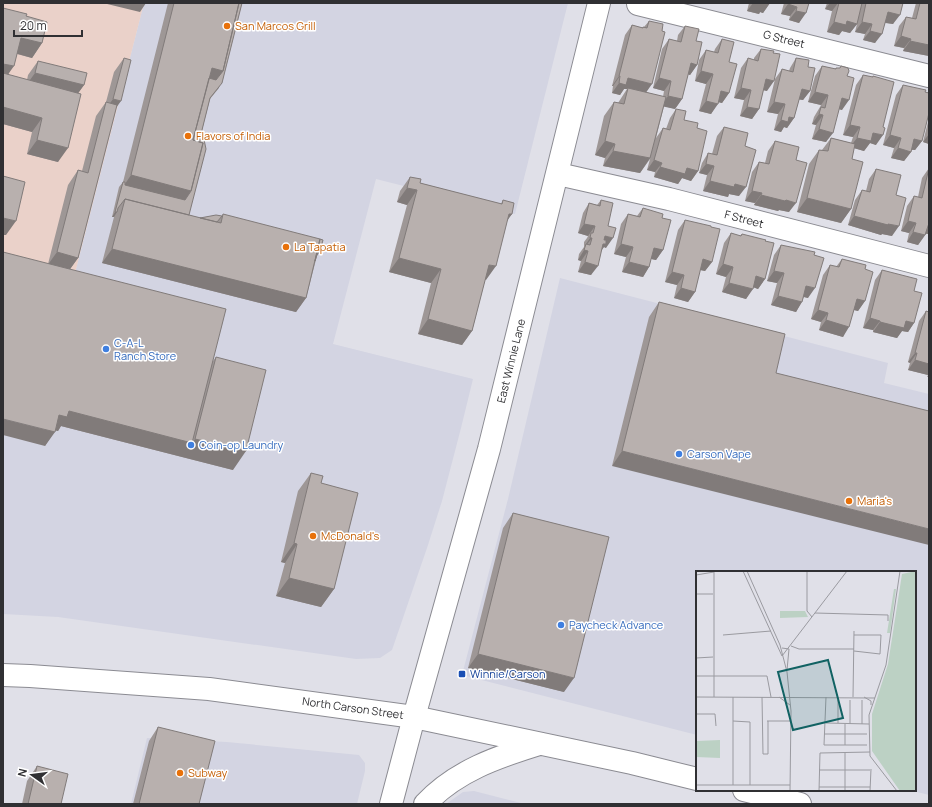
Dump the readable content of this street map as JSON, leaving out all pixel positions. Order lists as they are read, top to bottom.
{
  "streets": {
    "street": [
      "G Street",
      "F Street",
      "East Winnie Lane",
      "North Carson Street"
    ]
  },
  "crossings": [
    ["F Street", "East Winnie Lane"],
    ["East Winnie Lane", "North Carson Street"]
  ],
  "places": {
    "other": [
      "San Marcos Grill",
      "Flavors of India",
      "La Tapatia",
      "C-A-L Ranch Store",
      "Coin-op Laundry",
      "Carson Vape",
      "Maria's",
      "McDonald's",
      "Paycheck Advance",
      "Subway"
    ],
    "transit": ["Winnie/Carson"]
  },
  "scale_bar": "20 m",
  "north": "left"
}
